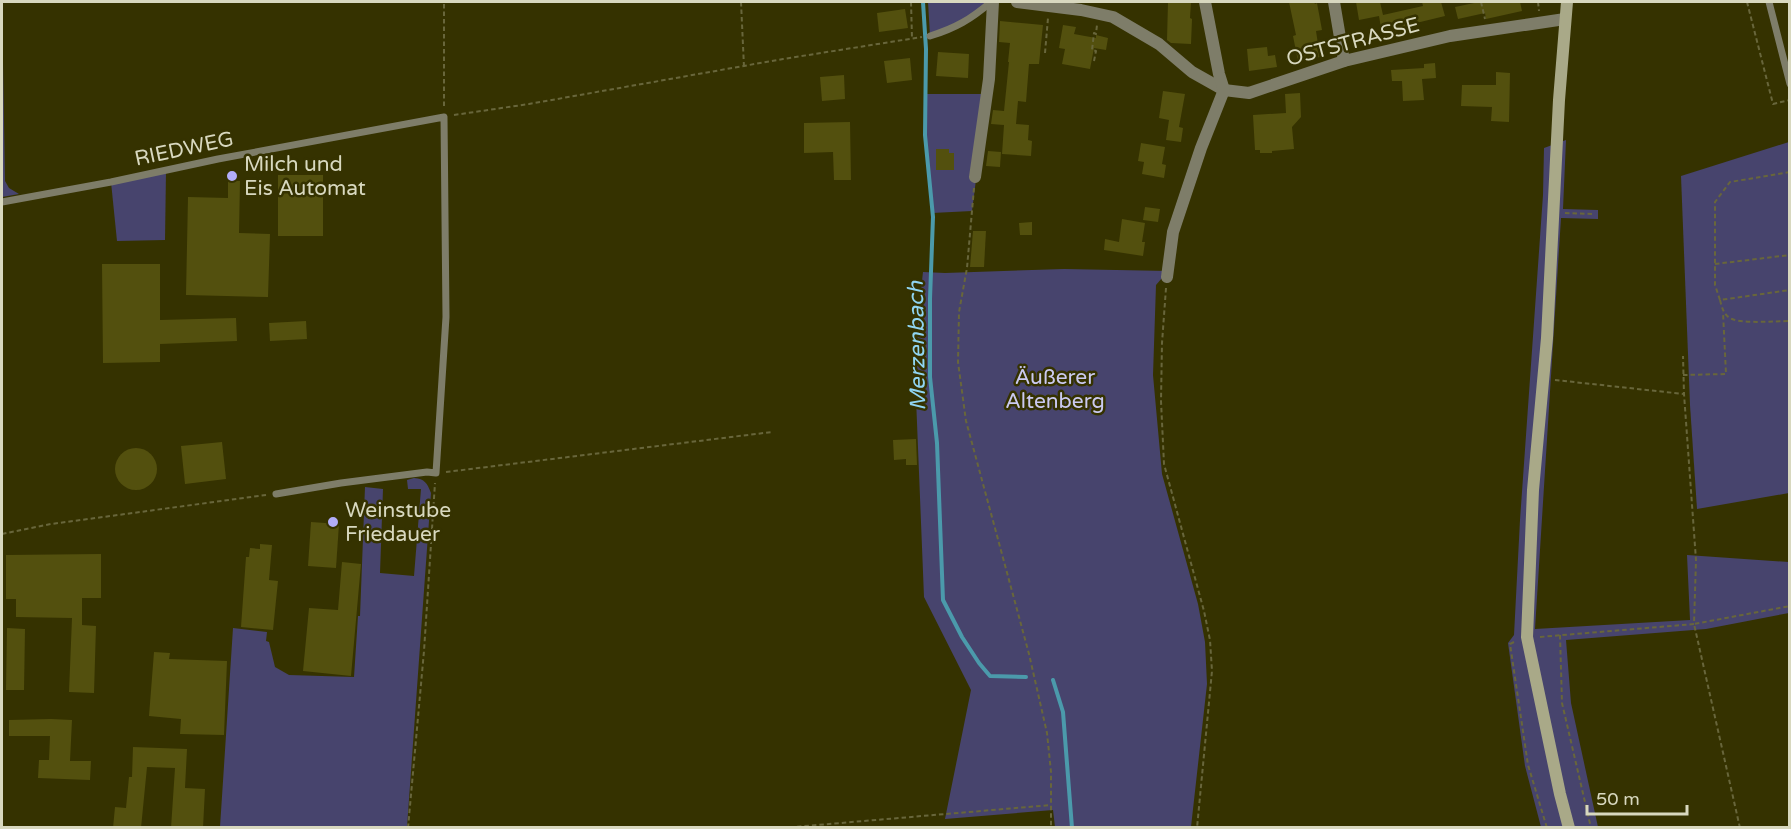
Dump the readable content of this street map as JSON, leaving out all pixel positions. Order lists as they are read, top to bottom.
{
  "streets": {
    "street": ["OSTSTRASSE"],
    "lane": ["RIEDWEG"]
  },
  "water": ["Merzenbach"],
  "parks": ["Äußerer Altenberg"],
  "places": ["Milch und Eis Automat", "Weinstube Friedauer"],
  "scale_bar": "50 m"
}
